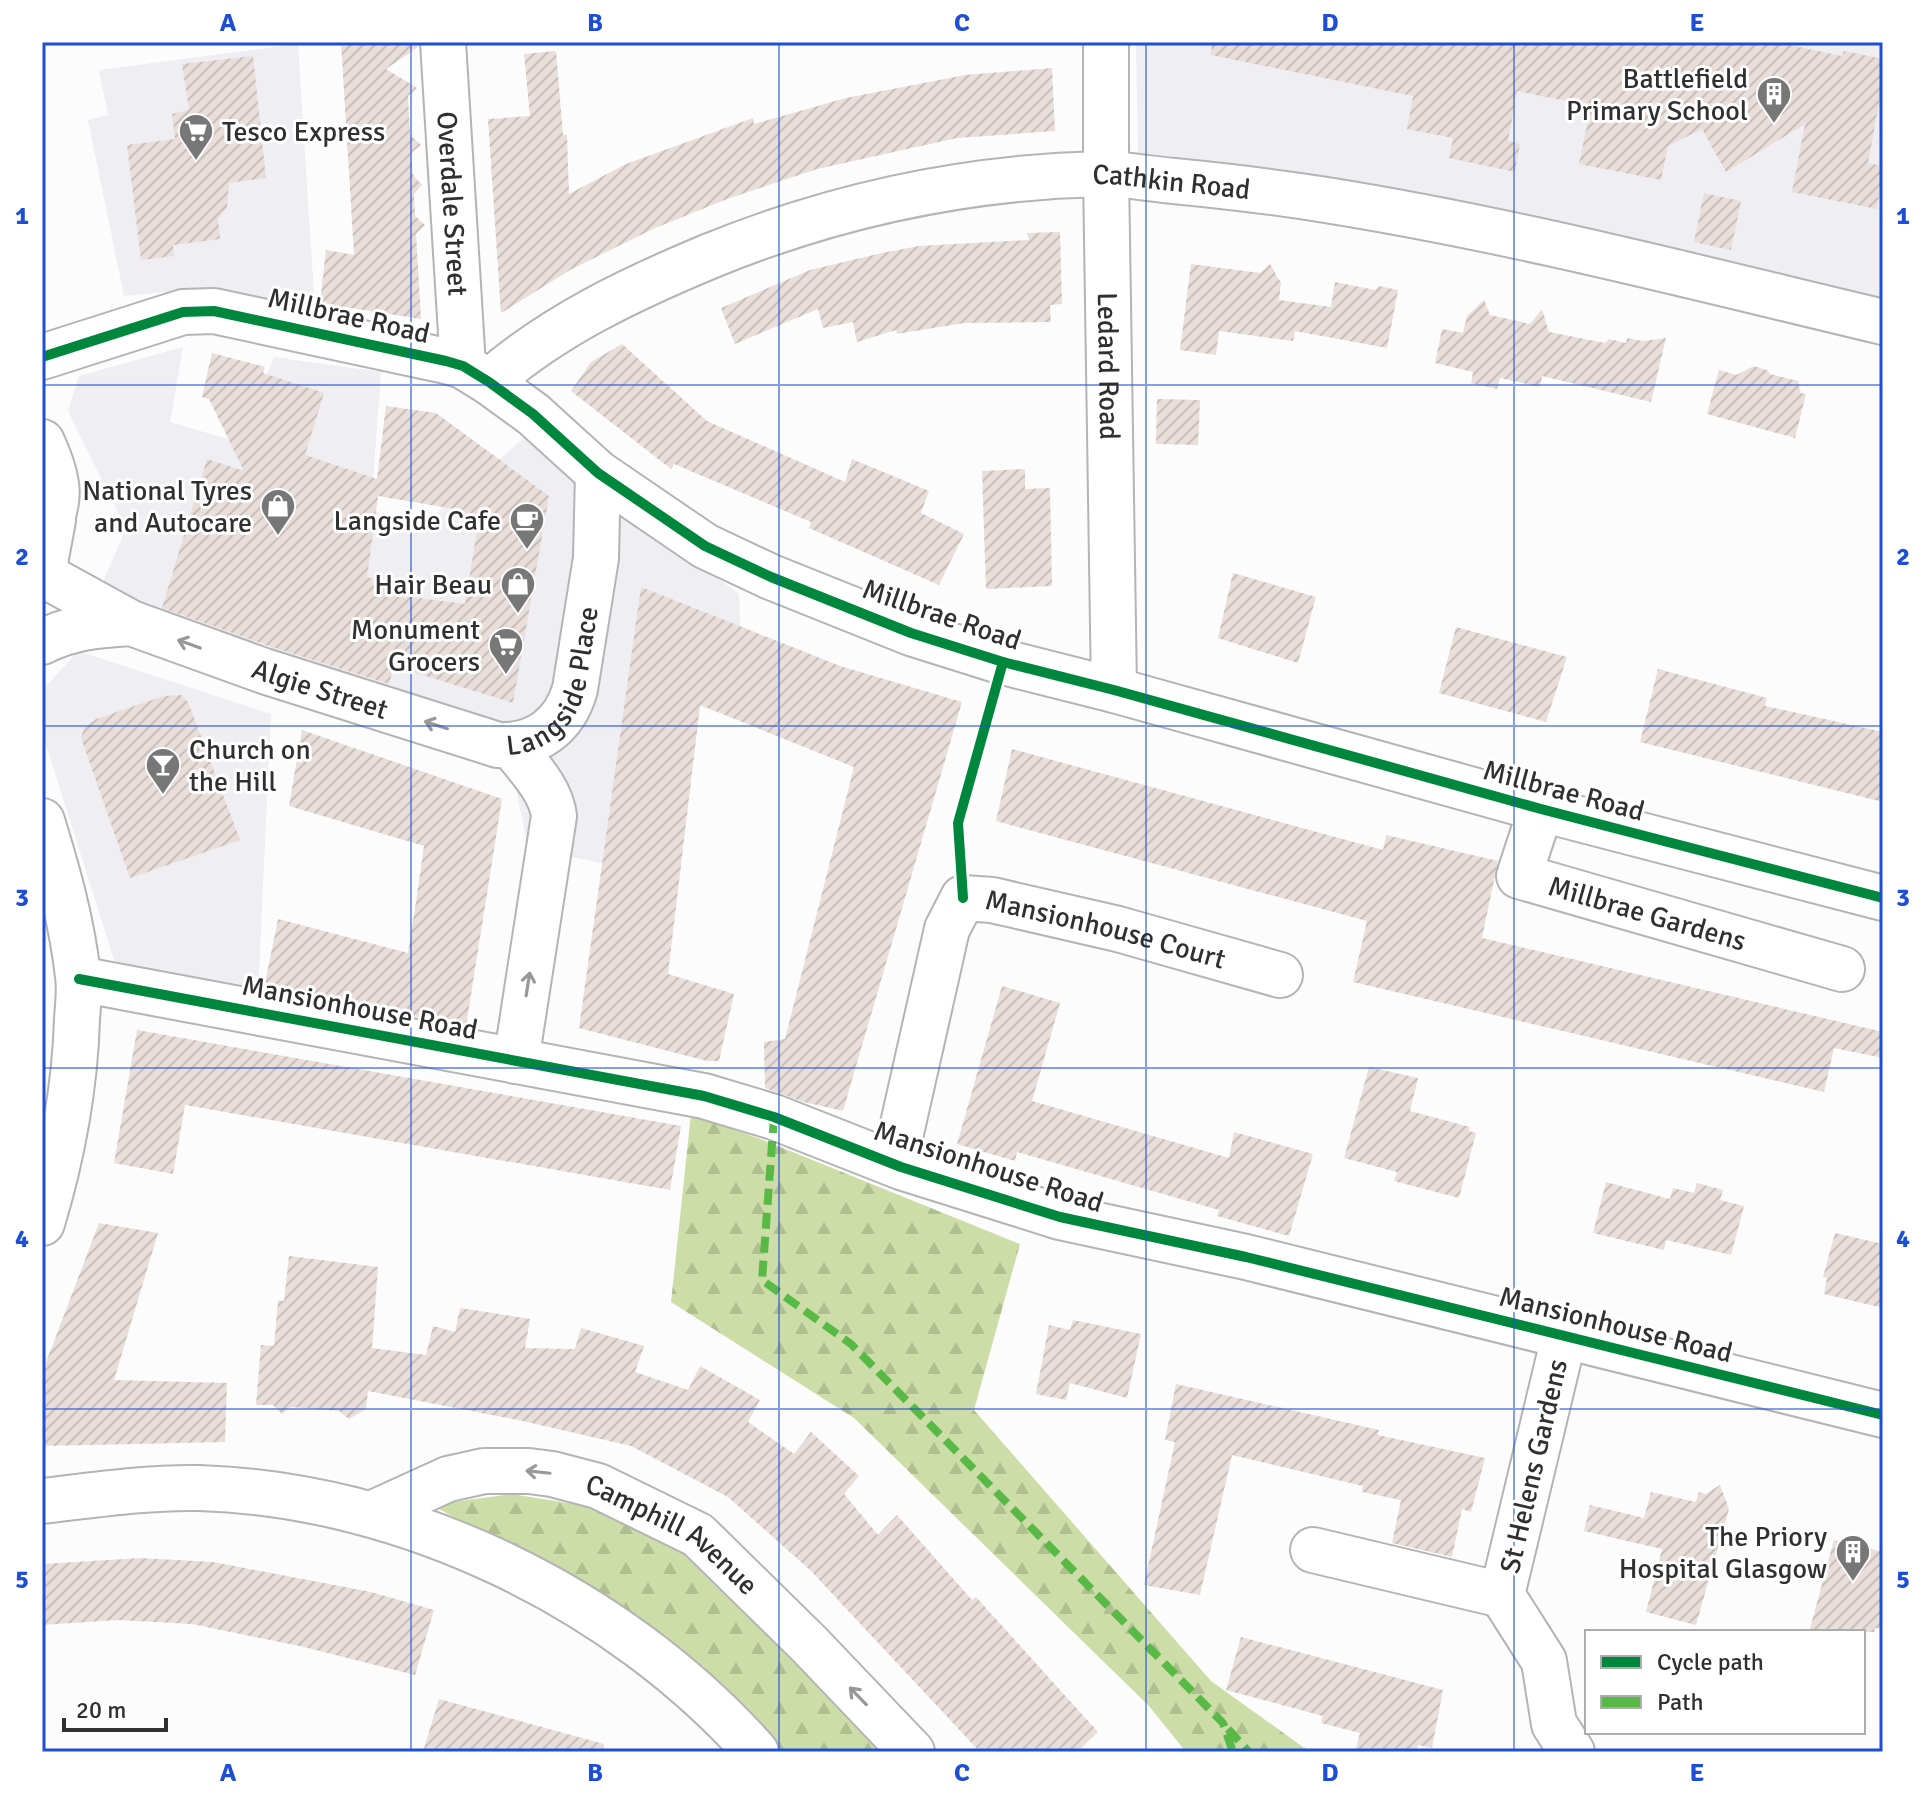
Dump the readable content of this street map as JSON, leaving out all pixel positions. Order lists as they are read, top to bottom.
{
  "streets": {
    "street": [
      "Cathkin Road",
      "Overdale Street",
      "Millbrae Road",
      "Ledard Road",
      "Langside Place",
      "Algie Street",
      "Millbrae Gardens",
      "Mansionhouse Court",
      "Mansionhouse Road",
      "St Helens Gardens",
      "Camphill Avenue"
    ]
  },
  "crossings": [
    ["Cathkin Road", "Overdale Street"],
    ["Cathkin Road", "Millbrae Road"],
    ["Cathkin Road", "Ledard Road"],
    ["Overdale Street", "Millbrae Road"],
    ["Millbrae Road", "Ledard Road"],
    ["Millbrae Road", "Langside Place"],
    ["Millbrae Road", "Millbrae Gardens"],
    ["Langside Place", "Algie Street"],
    ["Langside Place", "Mansionhouse Road"],
    ["Mansionhouse Court", "Mansionhouse Road"],
    ["Mansionhouse Road", "St Helens Gardens"]
  ],
  "one_way": ["Langside Place", "Algie Street"],
  "places": {
    "building": ["Battlefield Primary School", "The Priory Hospital Glasgow"],
    "supermarket": ["Tesco Express", "Monument Grocers"],
    "shop": ["National Tyres and Autocare", "Hair Beau"],
    "cafe": ["Langside Cafe"],
    "bar": ["Church on the Hill"]
  },
  "legend": ["Cycle path", "Path"],
  "scale_bar": "20 m",
  "grid": {
    "columns": [
      "A",
      "B",
      "C",
      "D",
      "E"
    ],
    "rows": [
      "1",
      "2",
      "3",
      "4",
      "5"
    ]
  }
}
